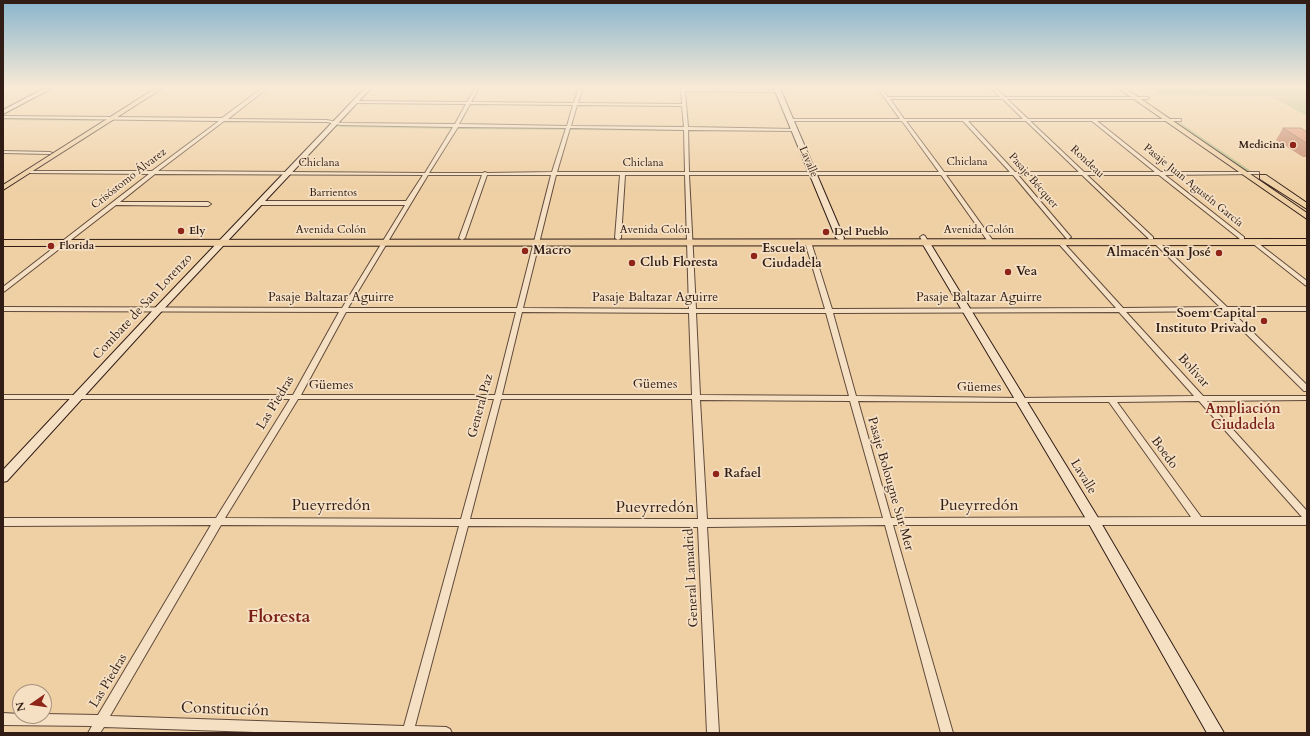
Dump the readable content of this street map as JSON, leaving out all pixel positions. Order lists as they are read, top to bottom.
{
  "streets": {
    "main road": ["Avenida Colón"],
    "street": [
      "Lavalle",
      "Chiclana",
      "Rondeau",
      "Crisóstomo Álvarez",
      "Pasaje Bécquer",
      "Pasaje Juan Agustín García",
      "Barrientos",
      "Pasaje Baltazar Aguirre",
      "Combate de San Lorenzo",
      "Bolívar",
      "Güemes",
      "Las Piedras",
      "General Paz",
      "Boedo",
      "Pasaje Bolougne Sur Mer",
      "Pueyrredón",
      "General Lamadrid",
      "Constitución"
    ]
  },
  "crossings": [
    ["Lavalle", "Chiclana"],
    ["Lavalle", "Avenida Colón"],
    ["Lavalle", "Pasaje Baltazar Aguirre"],
    ["Lavalle", "Güemes"],
    ["Lavalle", "Pueyrredón"],
    ["Chiclana", "Rondeau"],
    ["Chiclana", "Crisóstomo Álvarez"],
    ["Chiclana", "Pasaje Bécquer"],
    ["Chiclana", "Pasaje Juan Agustín García"],
    ["Chiclana", "Combate de San Lorenzo"],
    ["Chiclana", "Las Piedras"],
    ["Chiclana", "General Paz"],
    ["Chiclana", "General Lamadrid"],
    ["Rondeau", "Avenida Colón"],
    ["Rondeau", "Pasaje Baltazar Aguirre"],
    ["Crisóstomo Álvarez", "Avenida Colón"],
    ["Pasaje Bécquer", "Avenida Colón"],
    ["Pasaje Juan Agustín García", "Avenida Colón"],
    ["Barrientos", "Combate de San Lorenzo"],
    ["Barrientos", "Las Piedras"],
    ["Avenida Colón", "Combate de San Lorenzo"],
    ["Avenida Colón", "Bolívar"],
    ["Avenida Colón", "Las Piedras"],
    ["Avenida Colón", "General Paz"],
    ["Avenida Colón", "Pasaje Bolougne Sur Mer"],
    ["Avenida Colón", "General Lamadrid"],
    ["Pasaje Baltazar Aguirre", "Combate de San Lorenzo"],
    ["Pasaje Baltazar Aguirre", "Bolívar"],
    ["Pasaje Baltazar Aguirre", "Las Piedras"],
    ["Pasaje Baltazar Aguirre", "General Paz"],
    ["Pasaje Baltazar Aguirre", "Pasaje Bolougne Sur Mer"],
    ["Pasaje Baltazar Aguirre", "General Lamadrid"],
    ["Combate de San Lorenzo", "Güemes"],
    ["Bolívar", "Güemes"],
    ["Güemes", "Las Piedras"],
    ["Güemes", "General Paz"],
    ["Güemes", "Boedo"],
    ["Güemes", "Pasaje Bolougne Sur Mer"],
    ["Güemes", "General Lamadrid"],
    ["Las Piedras", "Pueyrredón"],
    ["Las Piedras", "Constitución"],
    ["General Paz", "Pueyrredón"],
    ["General Paz", "Constitución"],
    ["Boedo", "Pueyrredón"],
    ["Pasaje Bolougne Sur Mer", "Pueyrredón"],
    ["Pueyrredón", "General Lamadrid"]
  ],
  "districts": ["Ampliación Ciudadela", "Floresta"],
  "places": [
    "Medicina",
    "Ely",
    "Del Pueblo",
    "Florida",
    "Macro",
    "Almacén San José",
    "Escuela Ciudadela",
    "Club Floresta",
    "Vea",
    "Soem Capital Instituto Privado",
    "Rafael"
  ],
  "north": "left"
}
